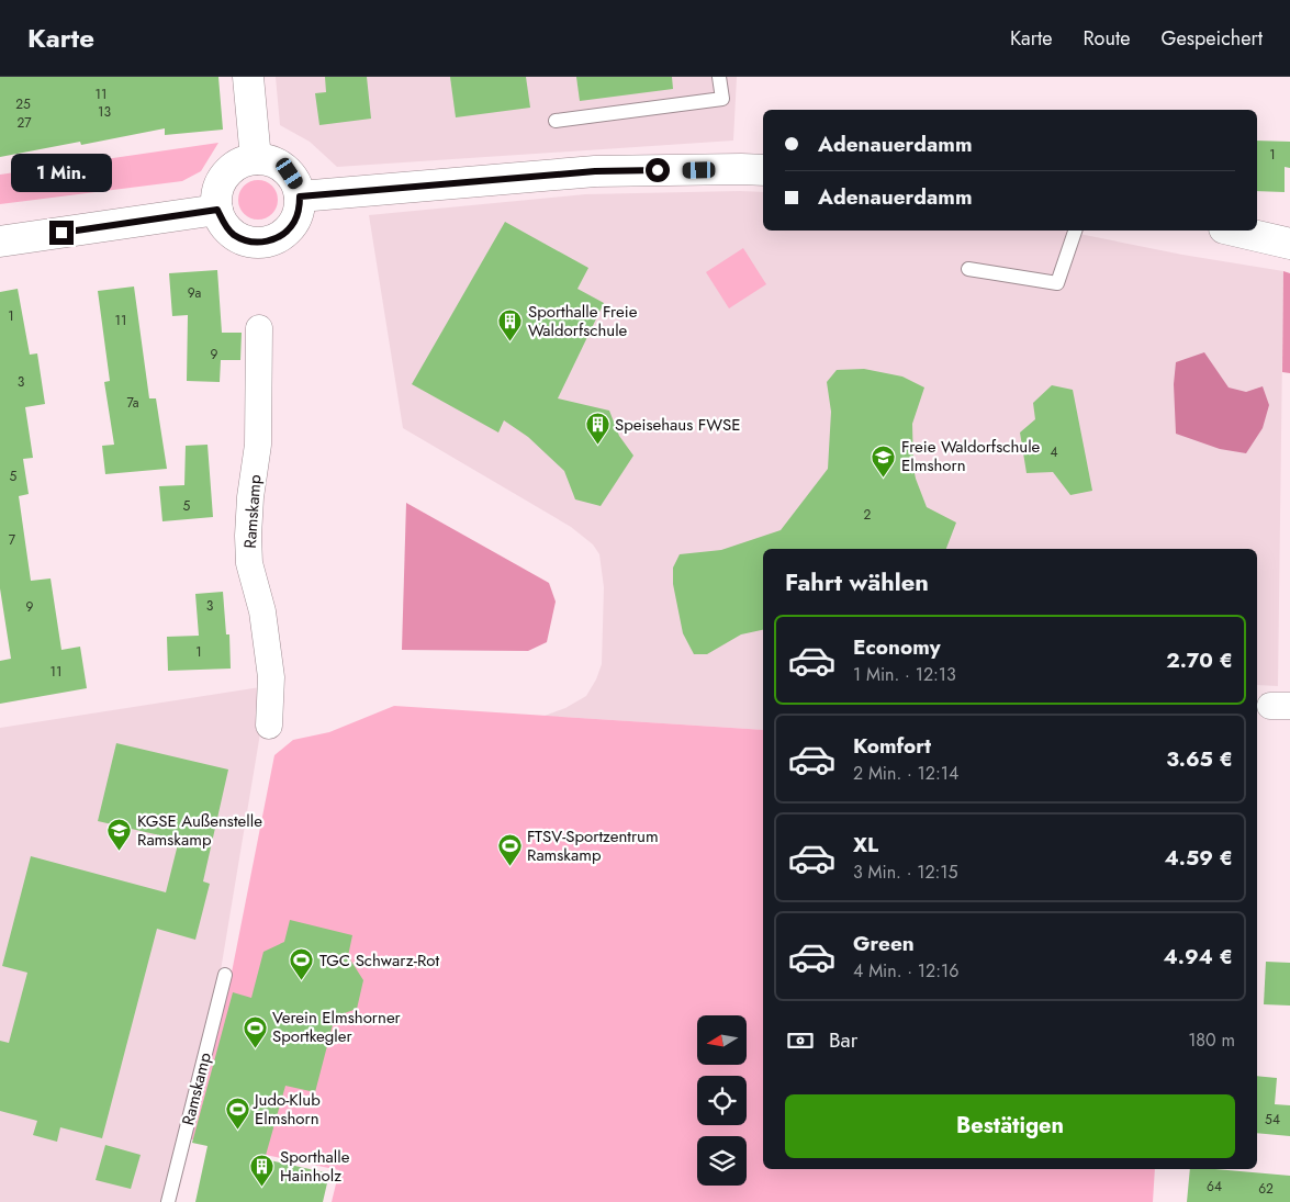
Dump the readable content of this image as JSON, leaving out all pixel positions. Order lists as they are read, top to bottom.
{
  "streets": {
    "street": ["Ramskamp"]
  },
  "places": {
    "building": ["Sporthalle Freie Waldorfschule", "Speisehaus FWSE", "Sporthalle Hainholz"],
    "school or university": ["Freie Waldorfschule Elmshorn", "KGSE Außenstelle Ramskamp"],
    "sports": [
      "FTSV-Sportzentrum Ramskamp",
      "TGC Schwarz-Rot",
      "Verein Elmshorner Sportkegler",
      "Judo-Klub Elmshorn"
    ]
  },
  "house_numbers": [
    "11",
    "25",
    "13",
    "27",
    "1",
    "9a",
    "1",
    "11",
    "9",
    "3",
    "7a",
    "4",
    "5",
    "5",
    "2",
    "7",
    "3",
    "9",
    "1",
    "11",
    "54",
    "64",
    "62"
  ],
  "north": "left",
  "page": {
    "header": "Karte",
    "nav": ["Karte", "Route", "Gespeichert"],
    "banner": ["Adenauerdamm", "Adenauerdamm"],
    "bubble": "1 Min.",
    "heading": "Fahrt wählen",
    "list": [
      {
        "name": "Economy",
        "note": "1 Min. · 12:13",
        "value": "2.70 €"
      },
      {
        "name": "Komfort",
        "note": "2 Min. · 12:14",
        "value": "3.65 €"
      },
      {
        "name": "XL",
        "note": "3 Min. · 12:15",
        "value": "4.59 €"
      },
      {
        "name": "Green",
        "note": "4 Min. · 12:16",
        "value": "4.94 €"
      }
    ],
    "pay": ["Bar", "180 m"],
    "buttons": "Bestätigen"
  }
}
